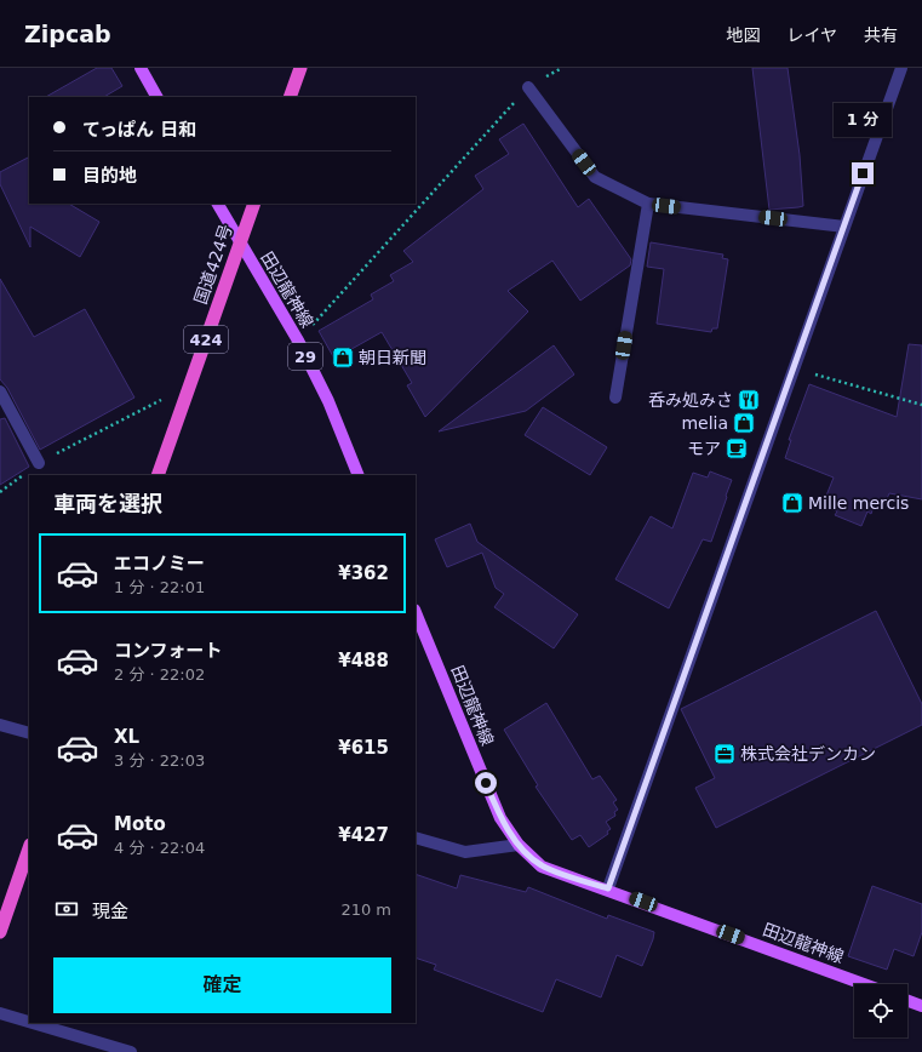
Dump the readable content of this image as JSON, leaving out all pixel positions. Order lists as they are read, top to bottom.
{
  "streets": {
    "highway": ["国道424号", "424"],
    "main road": ["田辺龍神線", "29"]
  },
  "crossings": [
    ["国道424号", "田辺龍神線"]
  ],
  "places": {
    "shop": ["朝日新聞", "melia", "Mille mercis"],
    "restaurant": ["呑み処みさ"],
    "cafe": ["モア"],
    "office": ["株式会社デンカン"]
  },
  "page": {
    "header": "Zipcab",
    "nav": ["地図", "レイヤ", "共有"],
    "banner": ["てっぱん 日和", "目的地"],
    "bubble": "1 分",
    "heading": "車両を選択",
    "list": [
      {
        "name": "エコノミー",
        "note": "1 分 · 22:01",
        "value": "¥362"
      },
      {
        "name": "コンフォート",
        "note": "2 分 · 22:02",
        "value": "¥488"
      },
      {
        "name": "XL",
        "note": "3 分 · 22:03",
        "value": "¥615"
      },
      {
        "name": "Moto",
        "note": "4 分 · 22:04",
        "value": "¥427"
      }
    ],
    "pay": ["現金", "210 m"],
    "buttons": "確定"
  }
}
